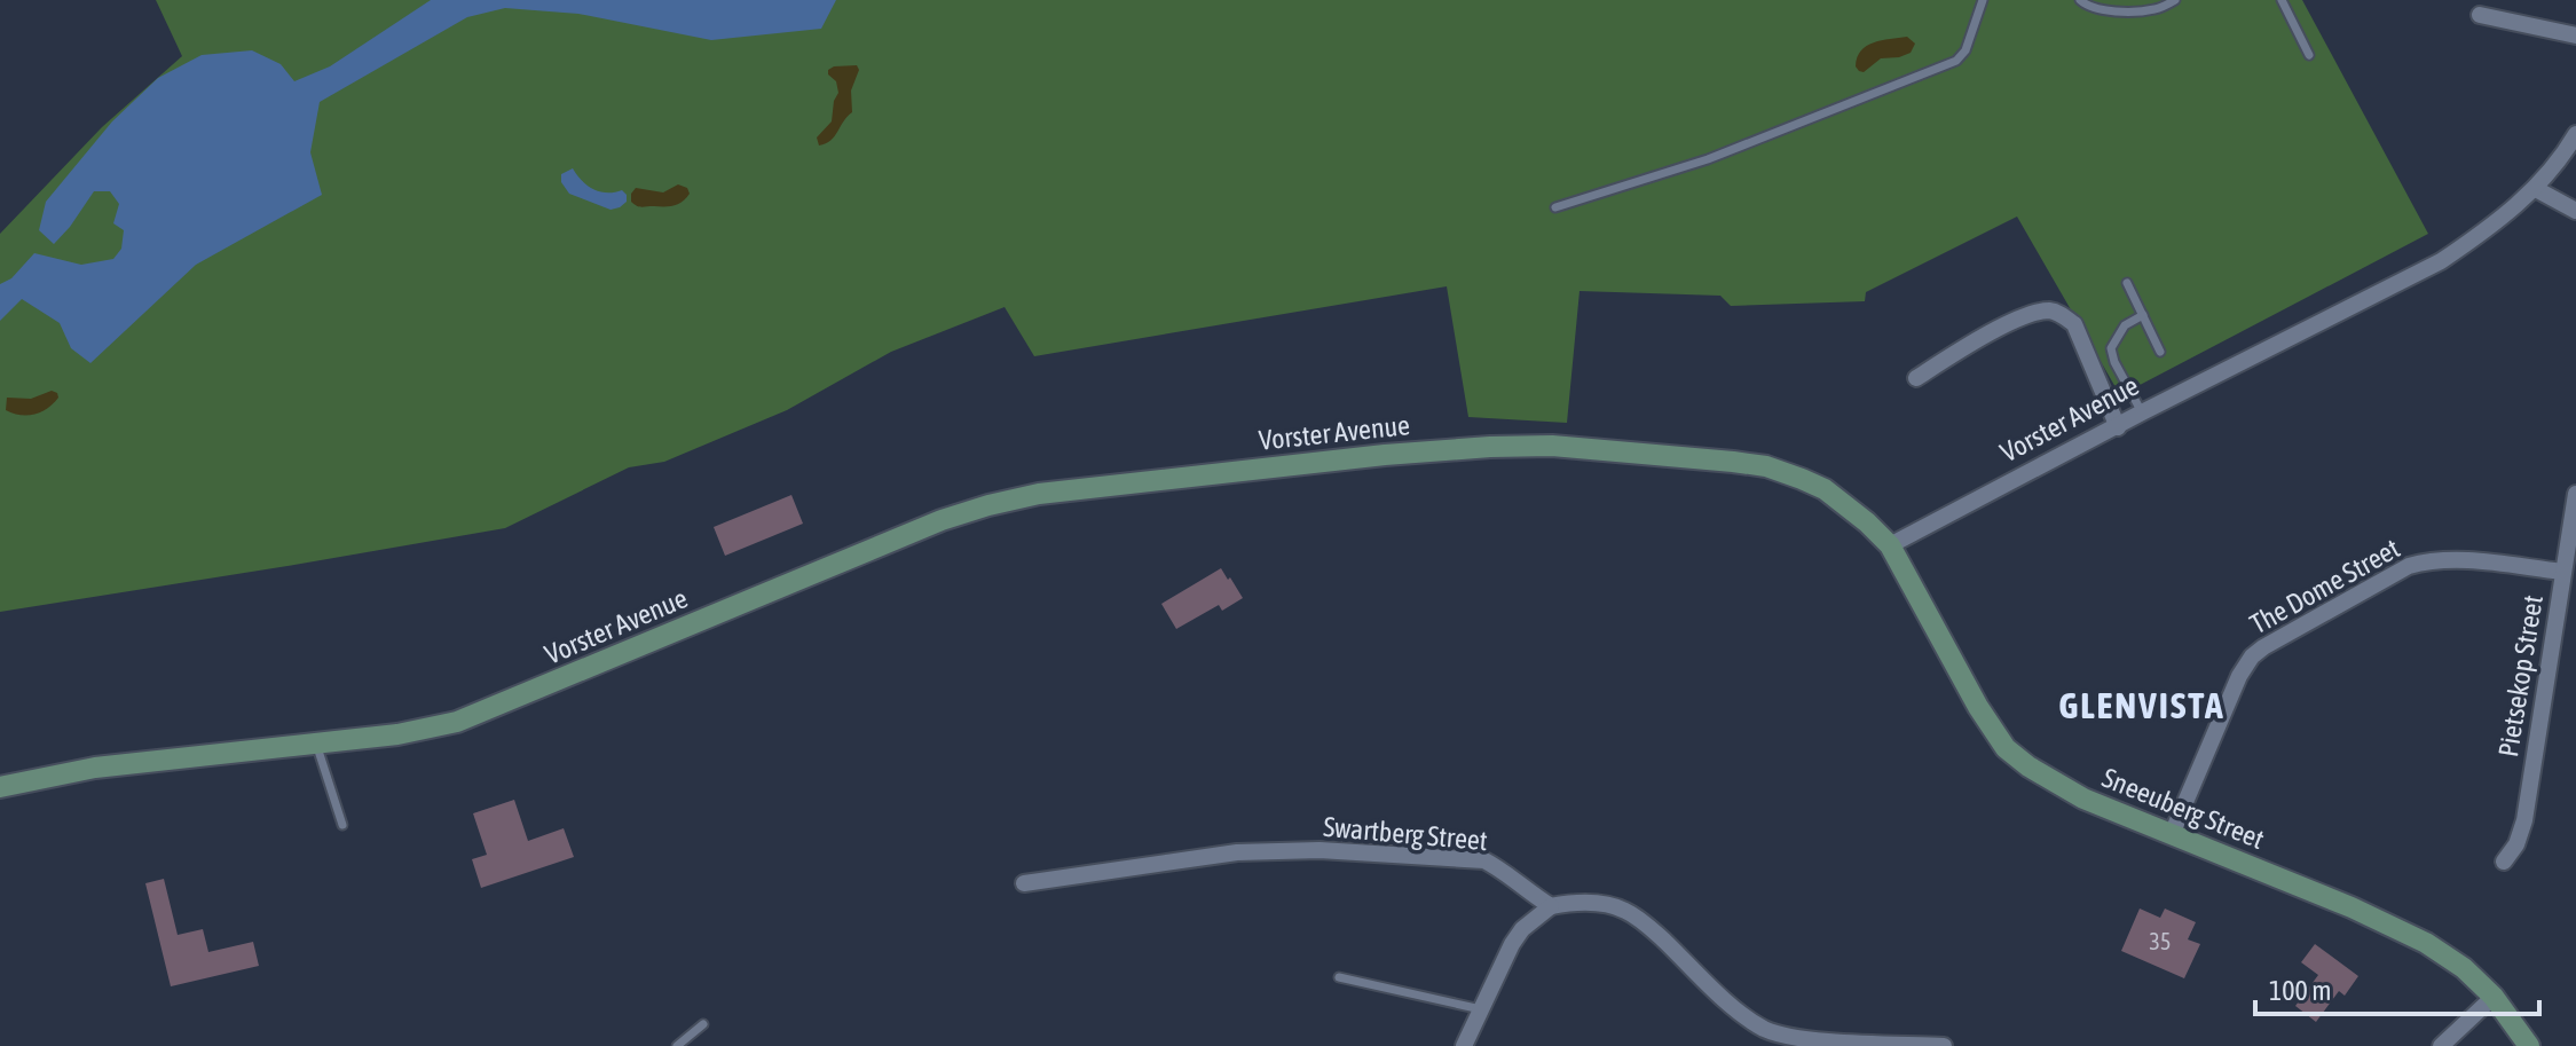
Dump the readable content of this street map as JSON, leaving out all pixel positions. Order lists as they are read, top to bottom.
{
  "streets": {
    "main road": ["Vorster Avenue", "Sneeuberg Street"],
    "street": ["The Dome Street", "Pietsekop Street", "Swartberg Street"]
  },
  "crossings": [
    ["Vorster Avenue", "Sneeuberg Street"],
    ["The Dome Street", "Pietsekop Street"],
    ["The Dome Street", "Sneeuberg Street"]
  ],
  "districts": ["GLENVISTA"],
  "house_numbers": ["35"],
  "scale_bar": "100 m"
}
